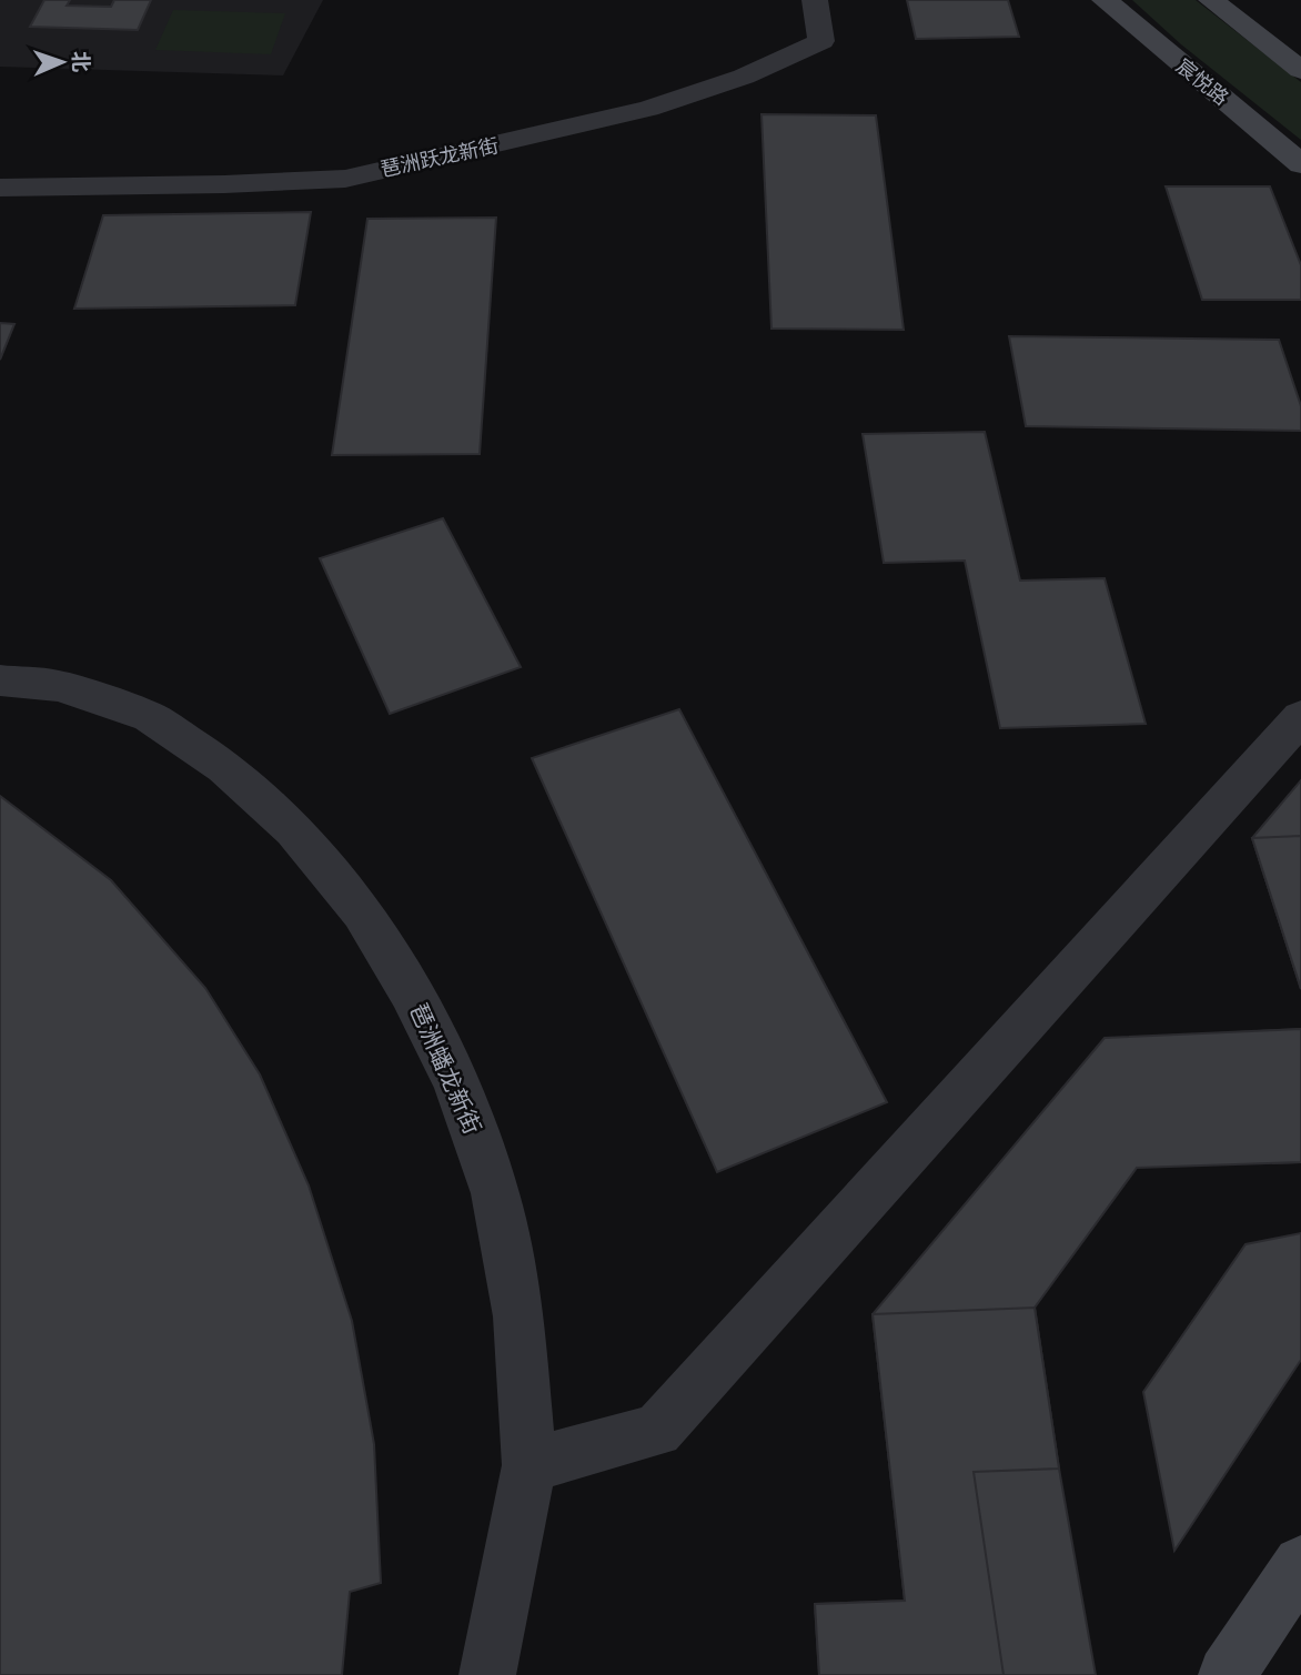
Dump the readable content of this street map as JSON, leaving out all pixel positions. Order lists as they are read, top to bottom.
{
  "streets": {
    "street": ["宸悦路", "琶洲跃龙新街", "琶洲蟠龙新街"]
  },
  "north": "right"
}
